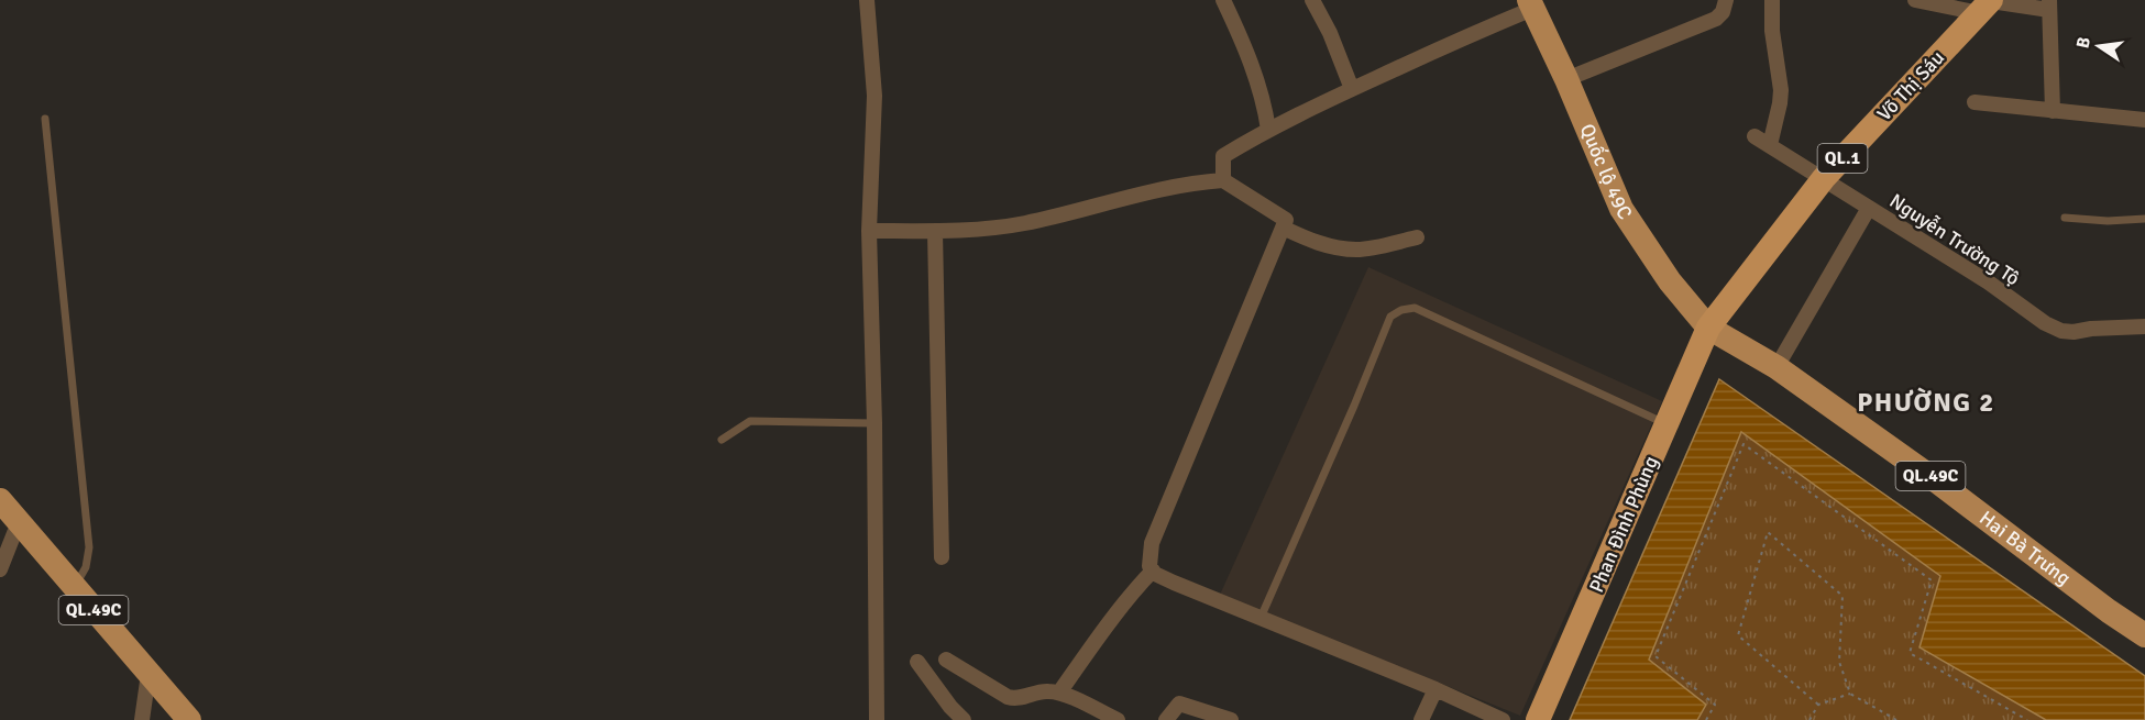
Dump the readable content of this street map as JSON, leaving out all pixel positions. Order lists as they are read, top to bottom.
{
  "streets": {
    "highway": ["Võ Thị Sáu", "QL.1", "Phan Đình Phùng"],
    "main road": ["Quốc lộ 49C", "QL.49C", "Hai Bà Trưng"],
    "street": ["Nguyễn Trường Tộ"]
  },
  "crossings": [
    ["Võ Thị Sáu", "Quốc lộ 49C"],
    ["Võ Thị Sáu", "Nguyễn Trường Tộ"],
    ["Võ Thị Sáu", "Phan Đình Phùng"],
    ["Võ Thị Sáu", "Hai Bà Trưng"],
    ["Quốc lộ 49C", "Phan Đình Phùng"],
    ["Quốc lộ 49C", "Hai Bà Trưng"],
    ["Phan Đình Phùng", "Hai Bà Trưng"]
  ],
  "districts": ["PHƯỜNG 2"],
  "north": "left"
}
